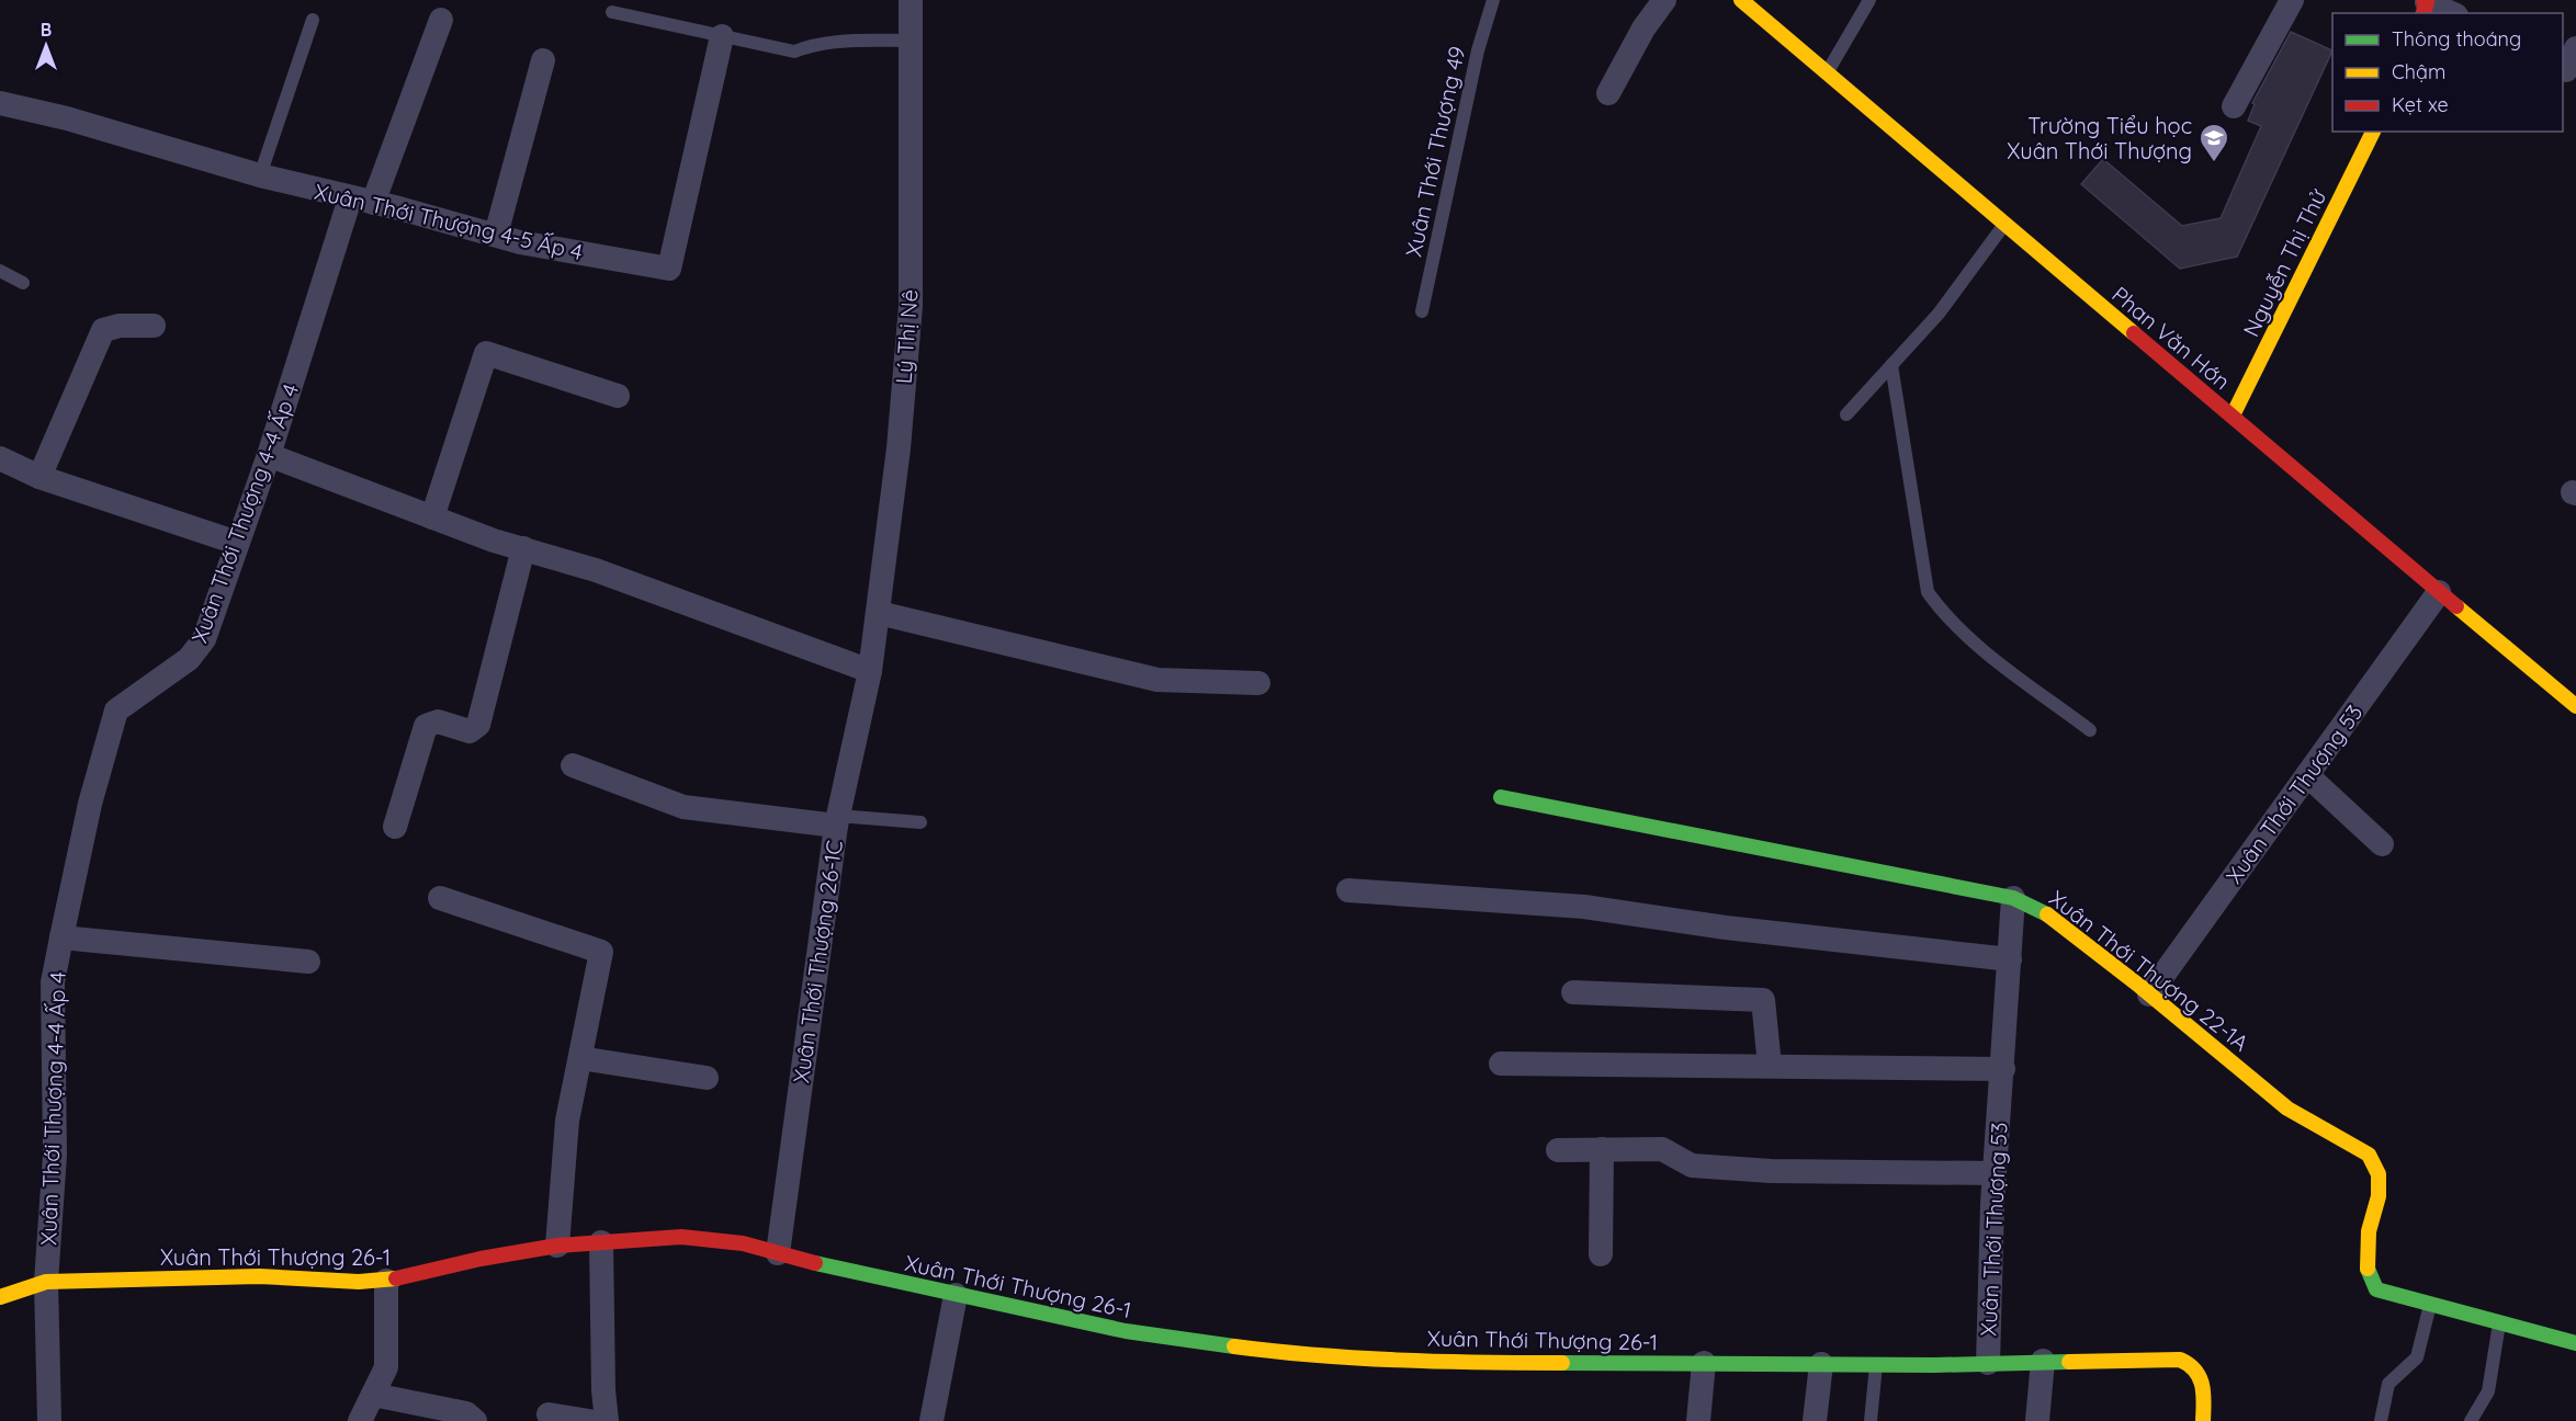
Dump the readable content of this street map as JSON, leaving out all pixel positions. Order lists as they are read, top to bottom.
{
  "streets": {
    "street": [
      "Xuân Thới Thượng 4-5 Ấp 4",
      "Nguyễn Thị Thử",
      "Lý Thị Nê",
      "Phan Văn Hớn",
      "Xuân Thới Thượng 4-4 Ấp 4",
      "Xuân Thới Thượng 53",
      "Xuân Thới Thượng 26-1C",
      "Xuân Thới Thượng 22-1A",
      "Xuân Thới Thượng 26-1"
    ],
    "lane": ["Xuân Thới Thượng 49"]
  },
  "crossings": [
    ["Xuân Thới Thượng 4-5 Ấp 4", "Xuân Thới Thượng 4-4 Ấp 4"],
    ["Nguyễn Thị Thử", "Phan Văn Hớn"],
    ["Lý Thị Nê", "Xuân Thới Thượng 26-1C"],
    ["Phan Văn Hớn", "Xuân Thới Thượng 53"],
    ["Xuân Thới Thượng 4-4 Ấp 4", "Xuân Thới Thượng 26-1"],
    ["Xuân Thới Thượng 53", "Xuân Thới Thượng 22-1A"],
    ["Xuân Thới Thượng 53", "Xuân Thới Thượng 26-1"],
    ["Xuân Thới Thượng 26-1C", "Xuân Thới Thượng 26-1"]
  ],
  "places": {
    "school or university": ["Trường Tiểu học Xuân Thới Thượng"]
  },
  "legend": ["Thông thoáng", "Chậm", "Kẹt xe"],
  "north": "top"
}
